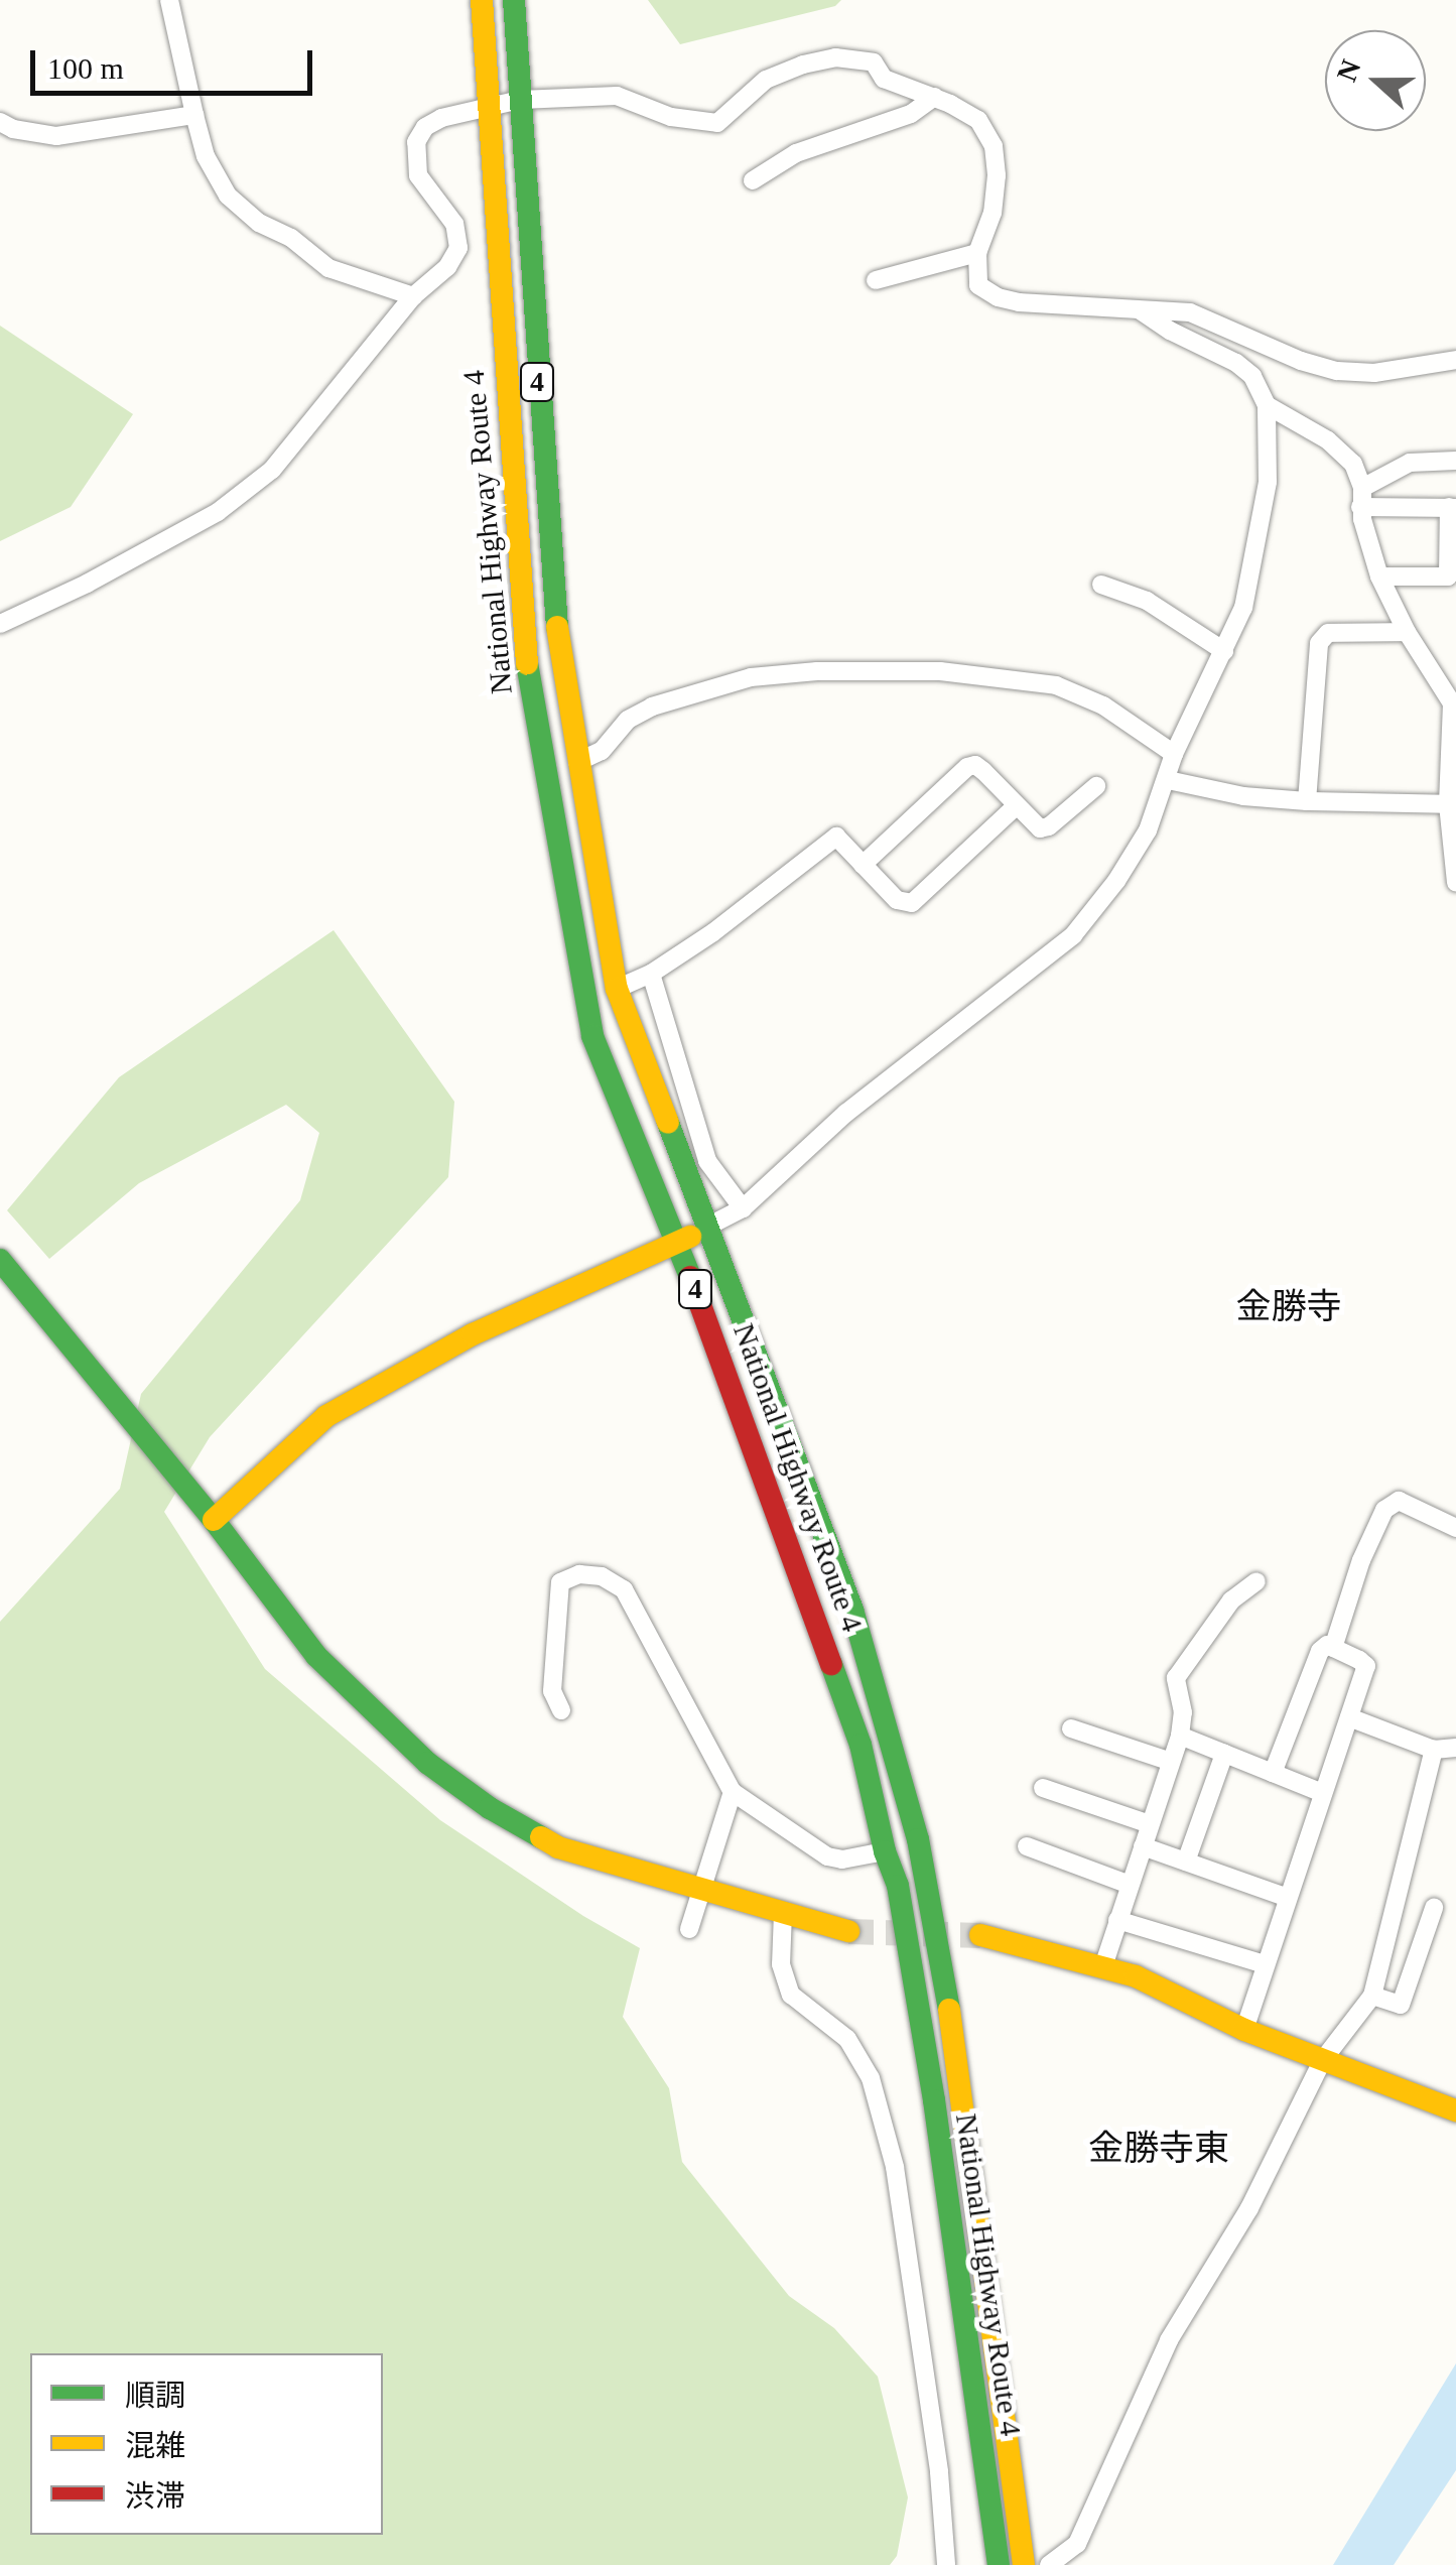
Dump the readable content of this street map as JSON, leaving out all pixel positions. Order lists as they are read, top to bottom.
{
  "streets": {
    "main road": ["4", "National Highway Route 4"]
  },
  "districts": ["金勝寺", "金勝寺東"],
  "legend": ["順調", "混雑", "渋滞"],
  "scale_bar": "100 m",
  "north": "left"
}
